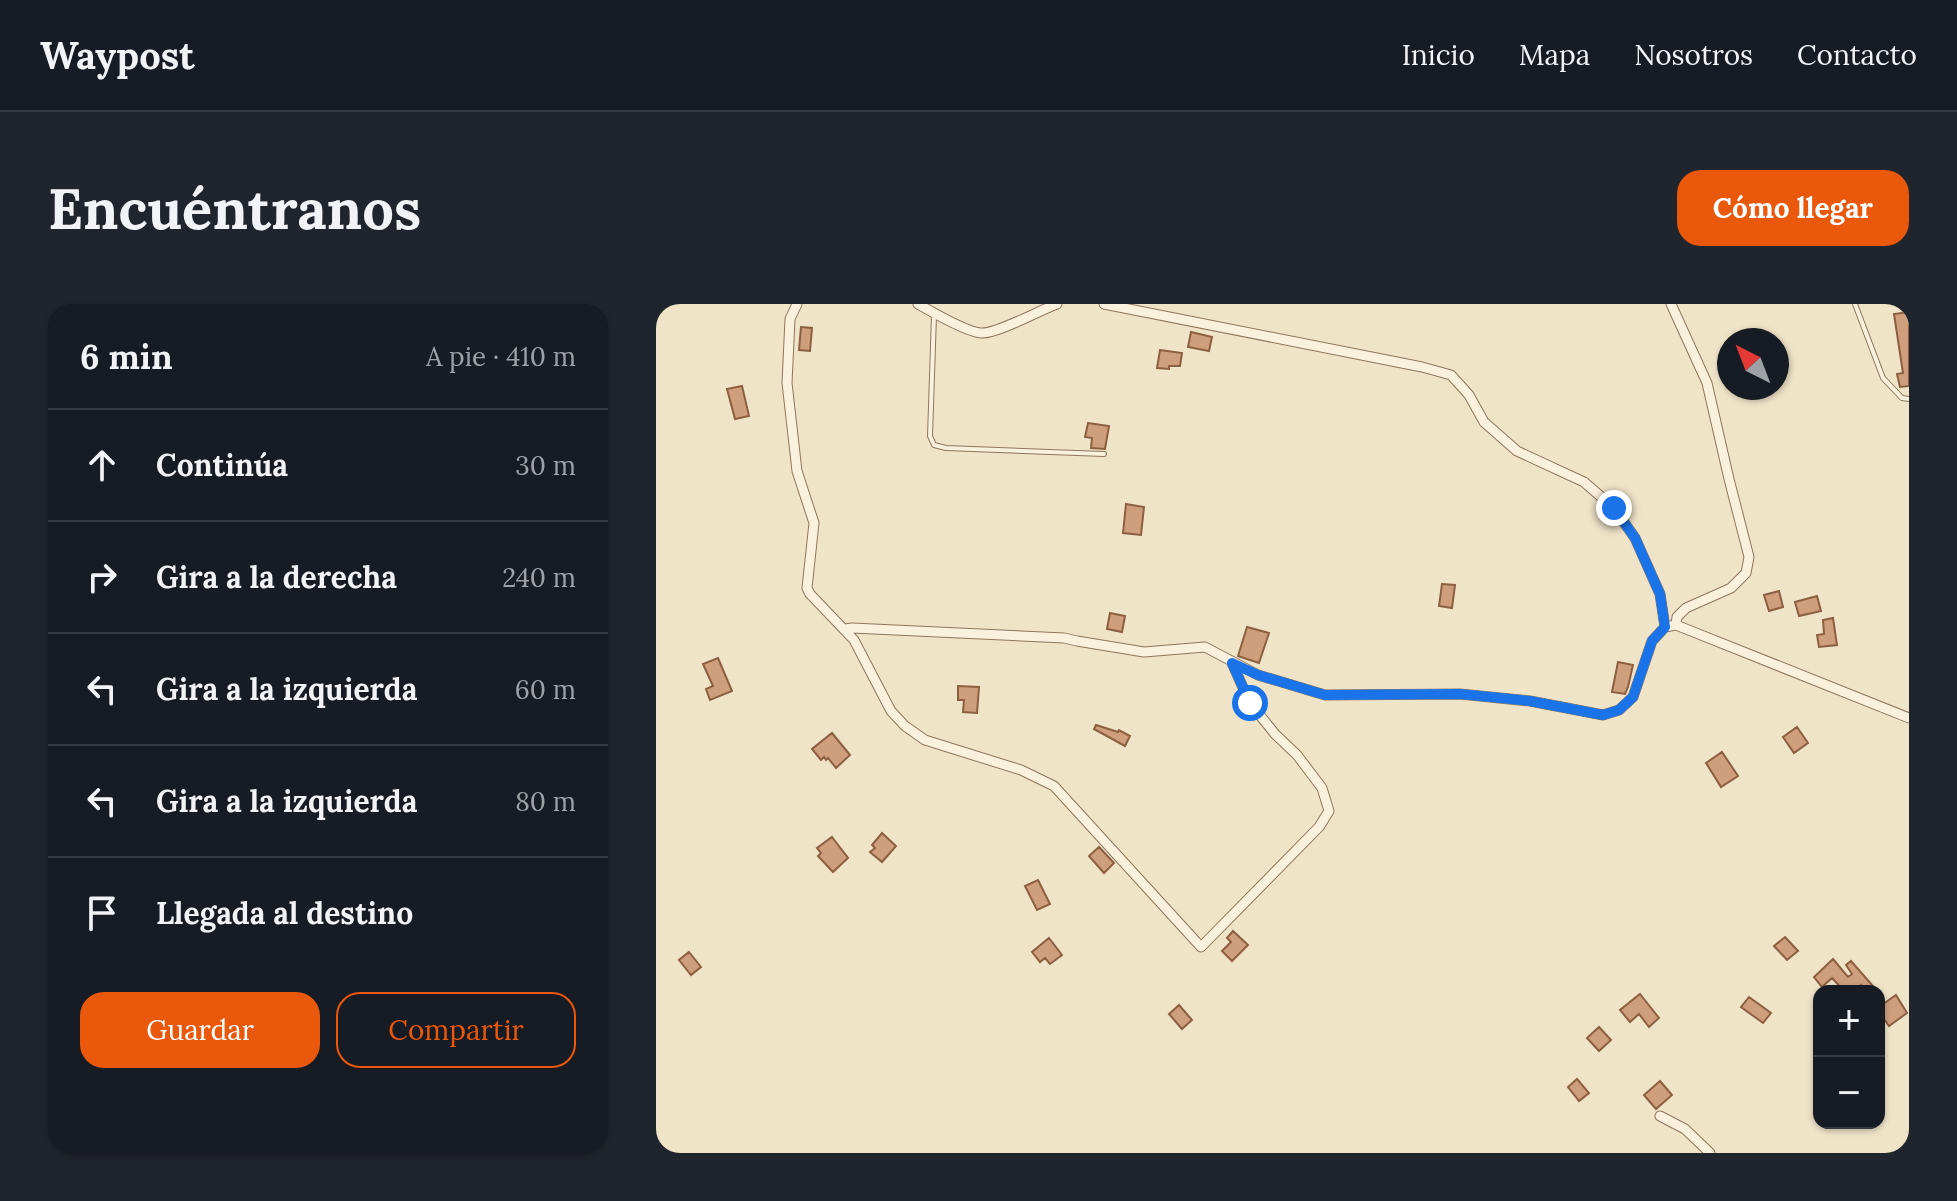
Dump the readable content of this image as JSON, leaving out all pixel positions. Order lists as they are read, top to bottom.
{
  "north": "top left",
  "page": {
    "header": "Waypost",
    "nav": [
      "Inicio",
      "Mapa",
      "Nosotros",
      "Contacto"
    ],
    "buttons": [
      "Cómo llegar",
      ["Guardar", "Compartir"]
    ],
    "title": "Encuéntranos",
    "heading": ["6 min", "A pie · 410 m"],
    "list": [
      ["Continúa", "30 m"],
      ["Gira a la derecha", "240 m"],
      ["Gira a la izquierda", "60 m"],
      ["Gira a la izquierda", "80 m"],
      "Llegada al destino"
    ],
    "map_buttons": ["+", "−"]
  }
}
